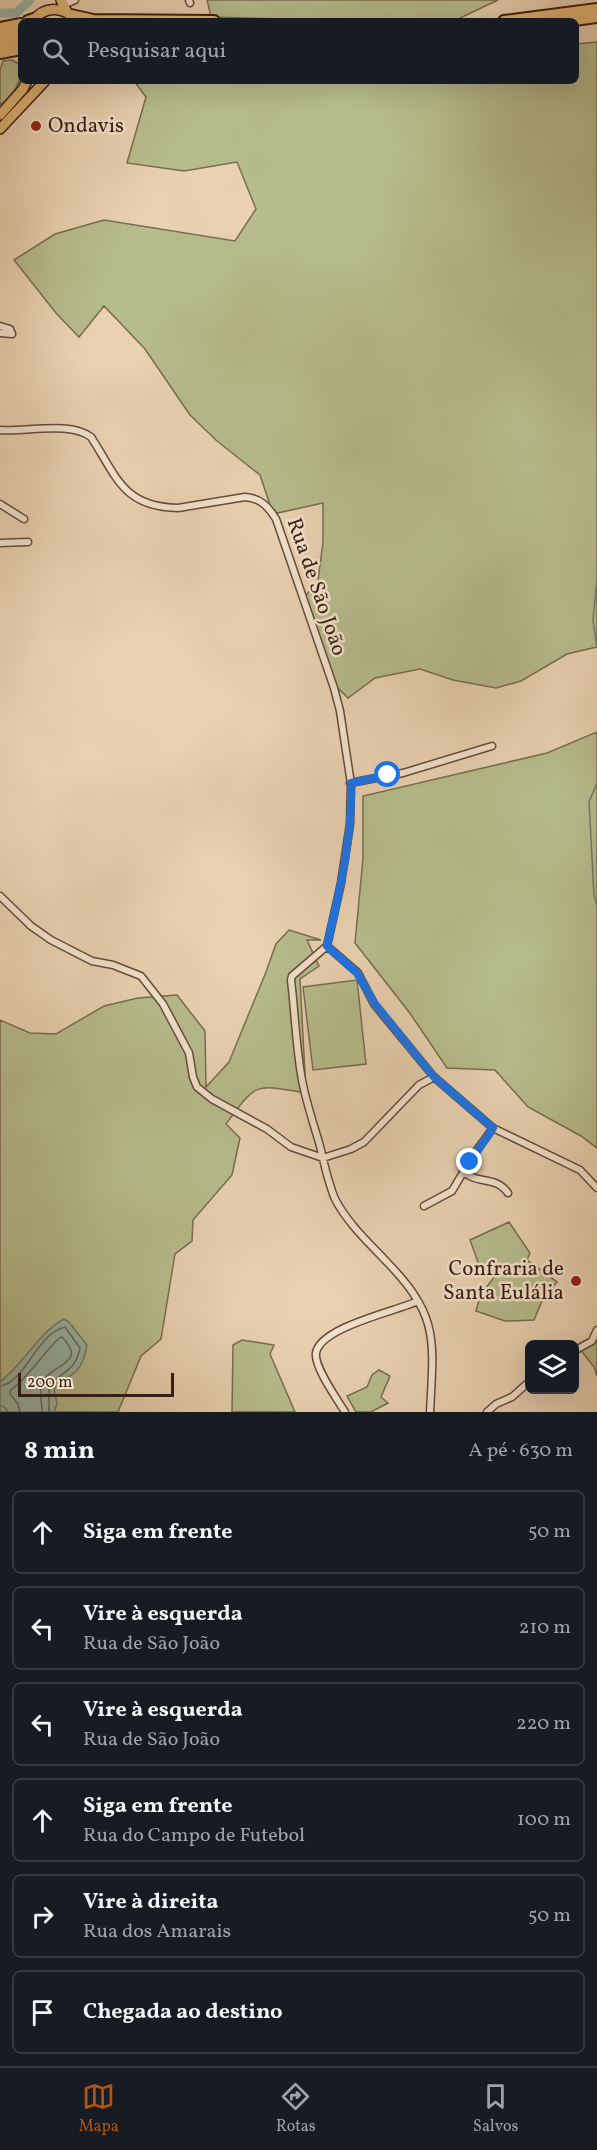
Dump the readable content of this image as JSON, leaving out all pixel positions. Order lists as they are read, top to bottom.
{
  "streets": {
    "street": ["Rua de São João"]
  },
  "places": ["Ondavis", "Confraria de Santa Eulália"],
  "scale_bar": "200 m",
  "page": {
    "search": "Pesquisar aqui",
    "scale": "200 m",
    "heading": ["8 min", "A pé · 630 m"],
    "list": [
      ["Siga em frente", "50 m"],
      ["Vire à esquerda", "Rua de São João", "210 m"],
      ["Vire à esquerda", "Rua de São João", "220 m"],
      ["Siga em frente", "Rua do Campo de Futebol", "100 m"],
      ["Vire à direita", "Rua dos Amarais", "50 m"],
      "Chegada ao destino"
    ],
    "nav": ["Mapa", "Rotas", "Salvos"]
  }
}
